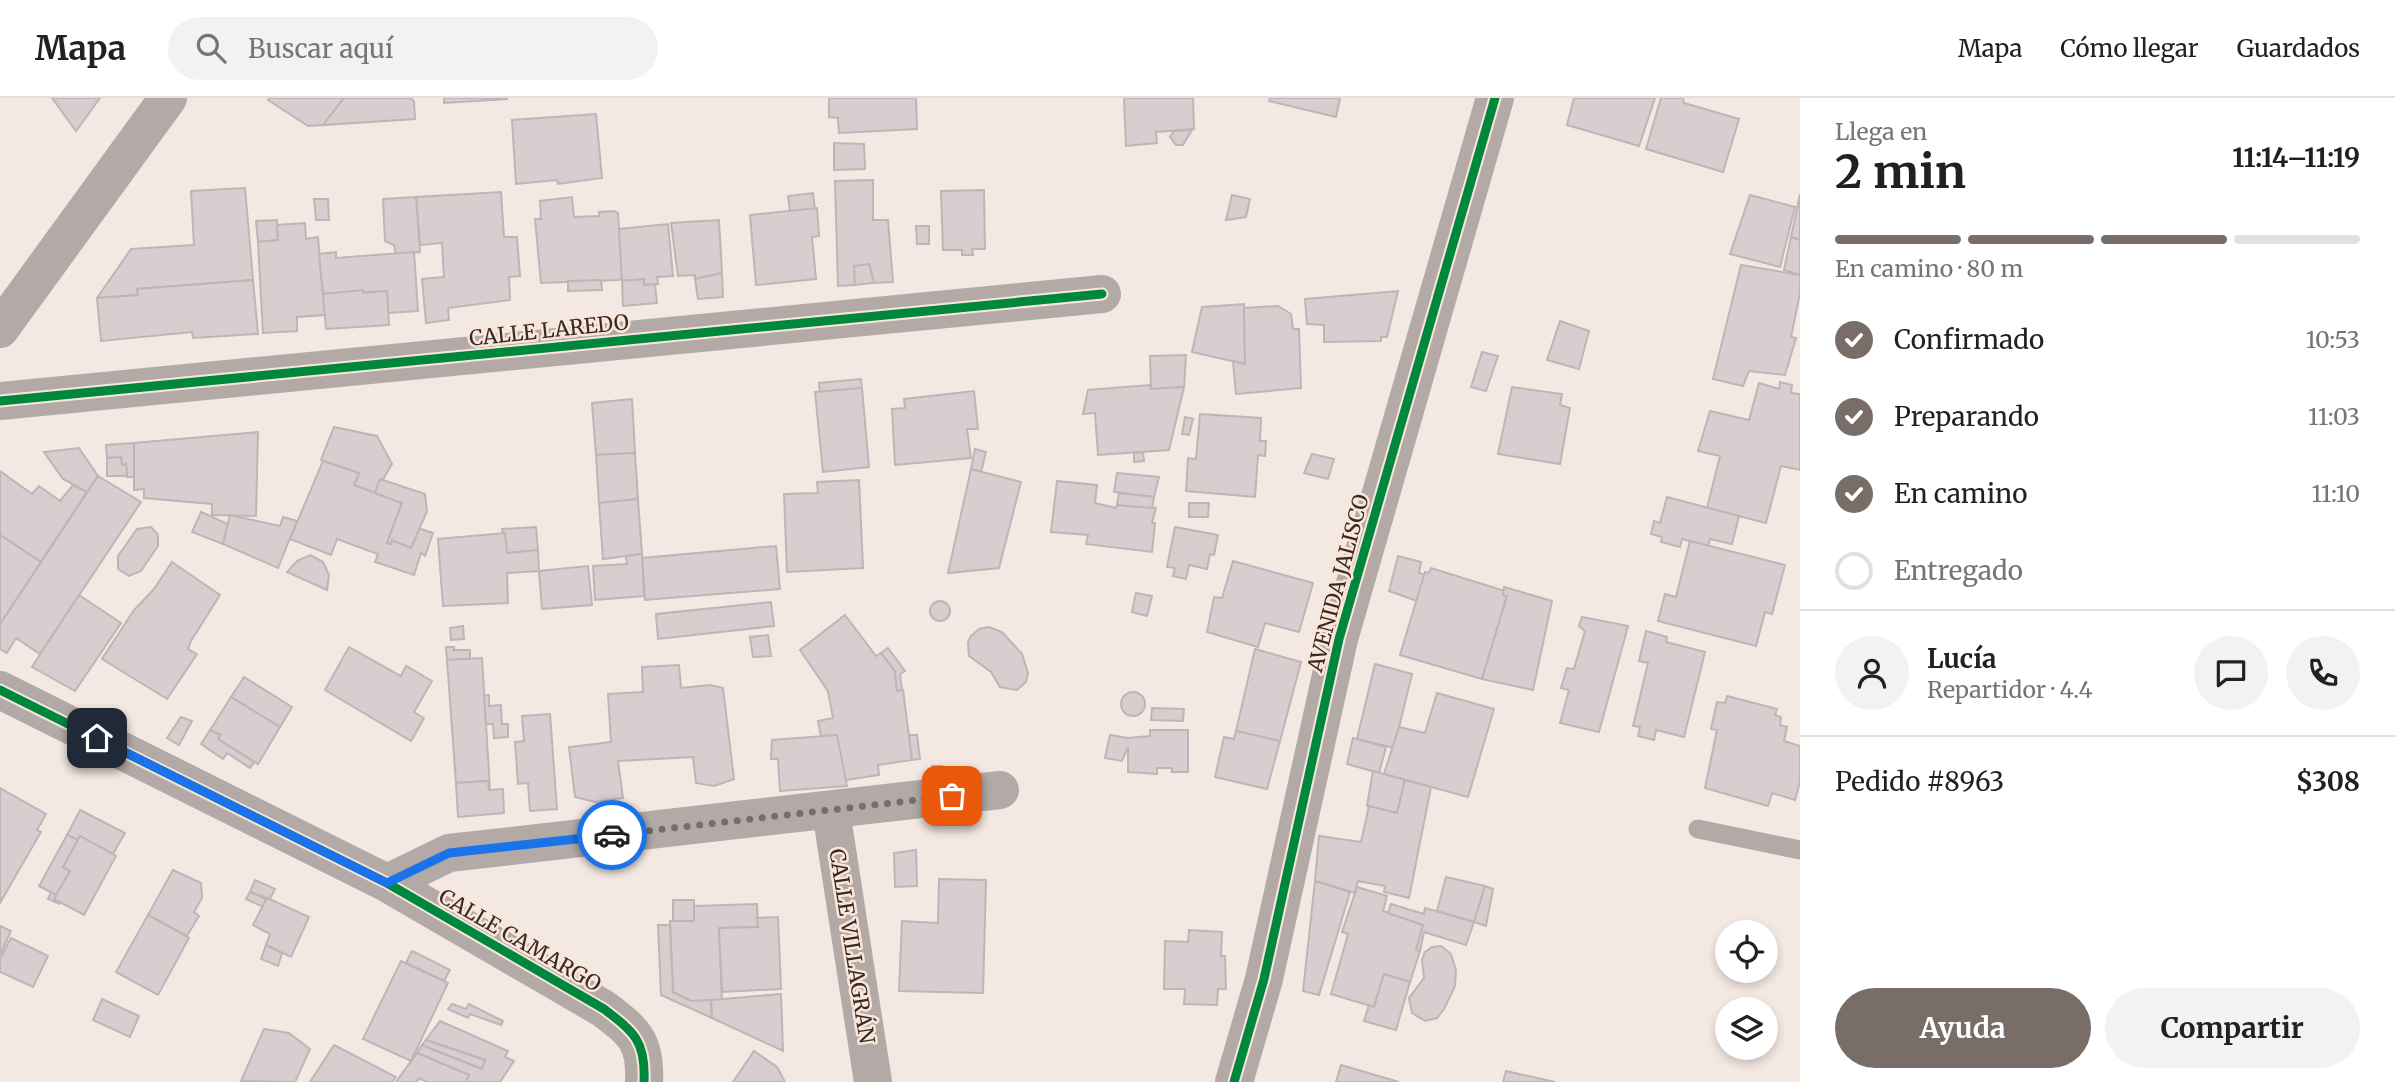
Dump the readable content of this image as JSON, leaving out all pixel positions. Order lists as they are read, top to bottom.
{
  "streets": {
    "street": [
      "CALLE LAREDO",
      "AVENIDA JALISCO",
      "CALLE CAMARGO",
      "CALLE VILLAGRÁN"
    ]
  },
  "page": {
    "header": "Mapa",
    "search": "Buscar aquí",
    "nav": ["Mapa", "Cómo llegar", "Guardados"],
    "heading": ["2 min", "Llega en", "11:14–11:19"],
    "panel": [
      "Lucía",
      "Repartidor · 4.4",
      "Pedido #8963",
      "$308"
    ],
    "bar": "En camino · 80 m",
    "list": [
      ["Confirmado", "10:53"],
      ["Preparando", "11:03"],
      ["En camino", "11:10"],
      "Entregado"
    ],
    "buttons": ["Ayuda", "Compartir"]
  }
}
